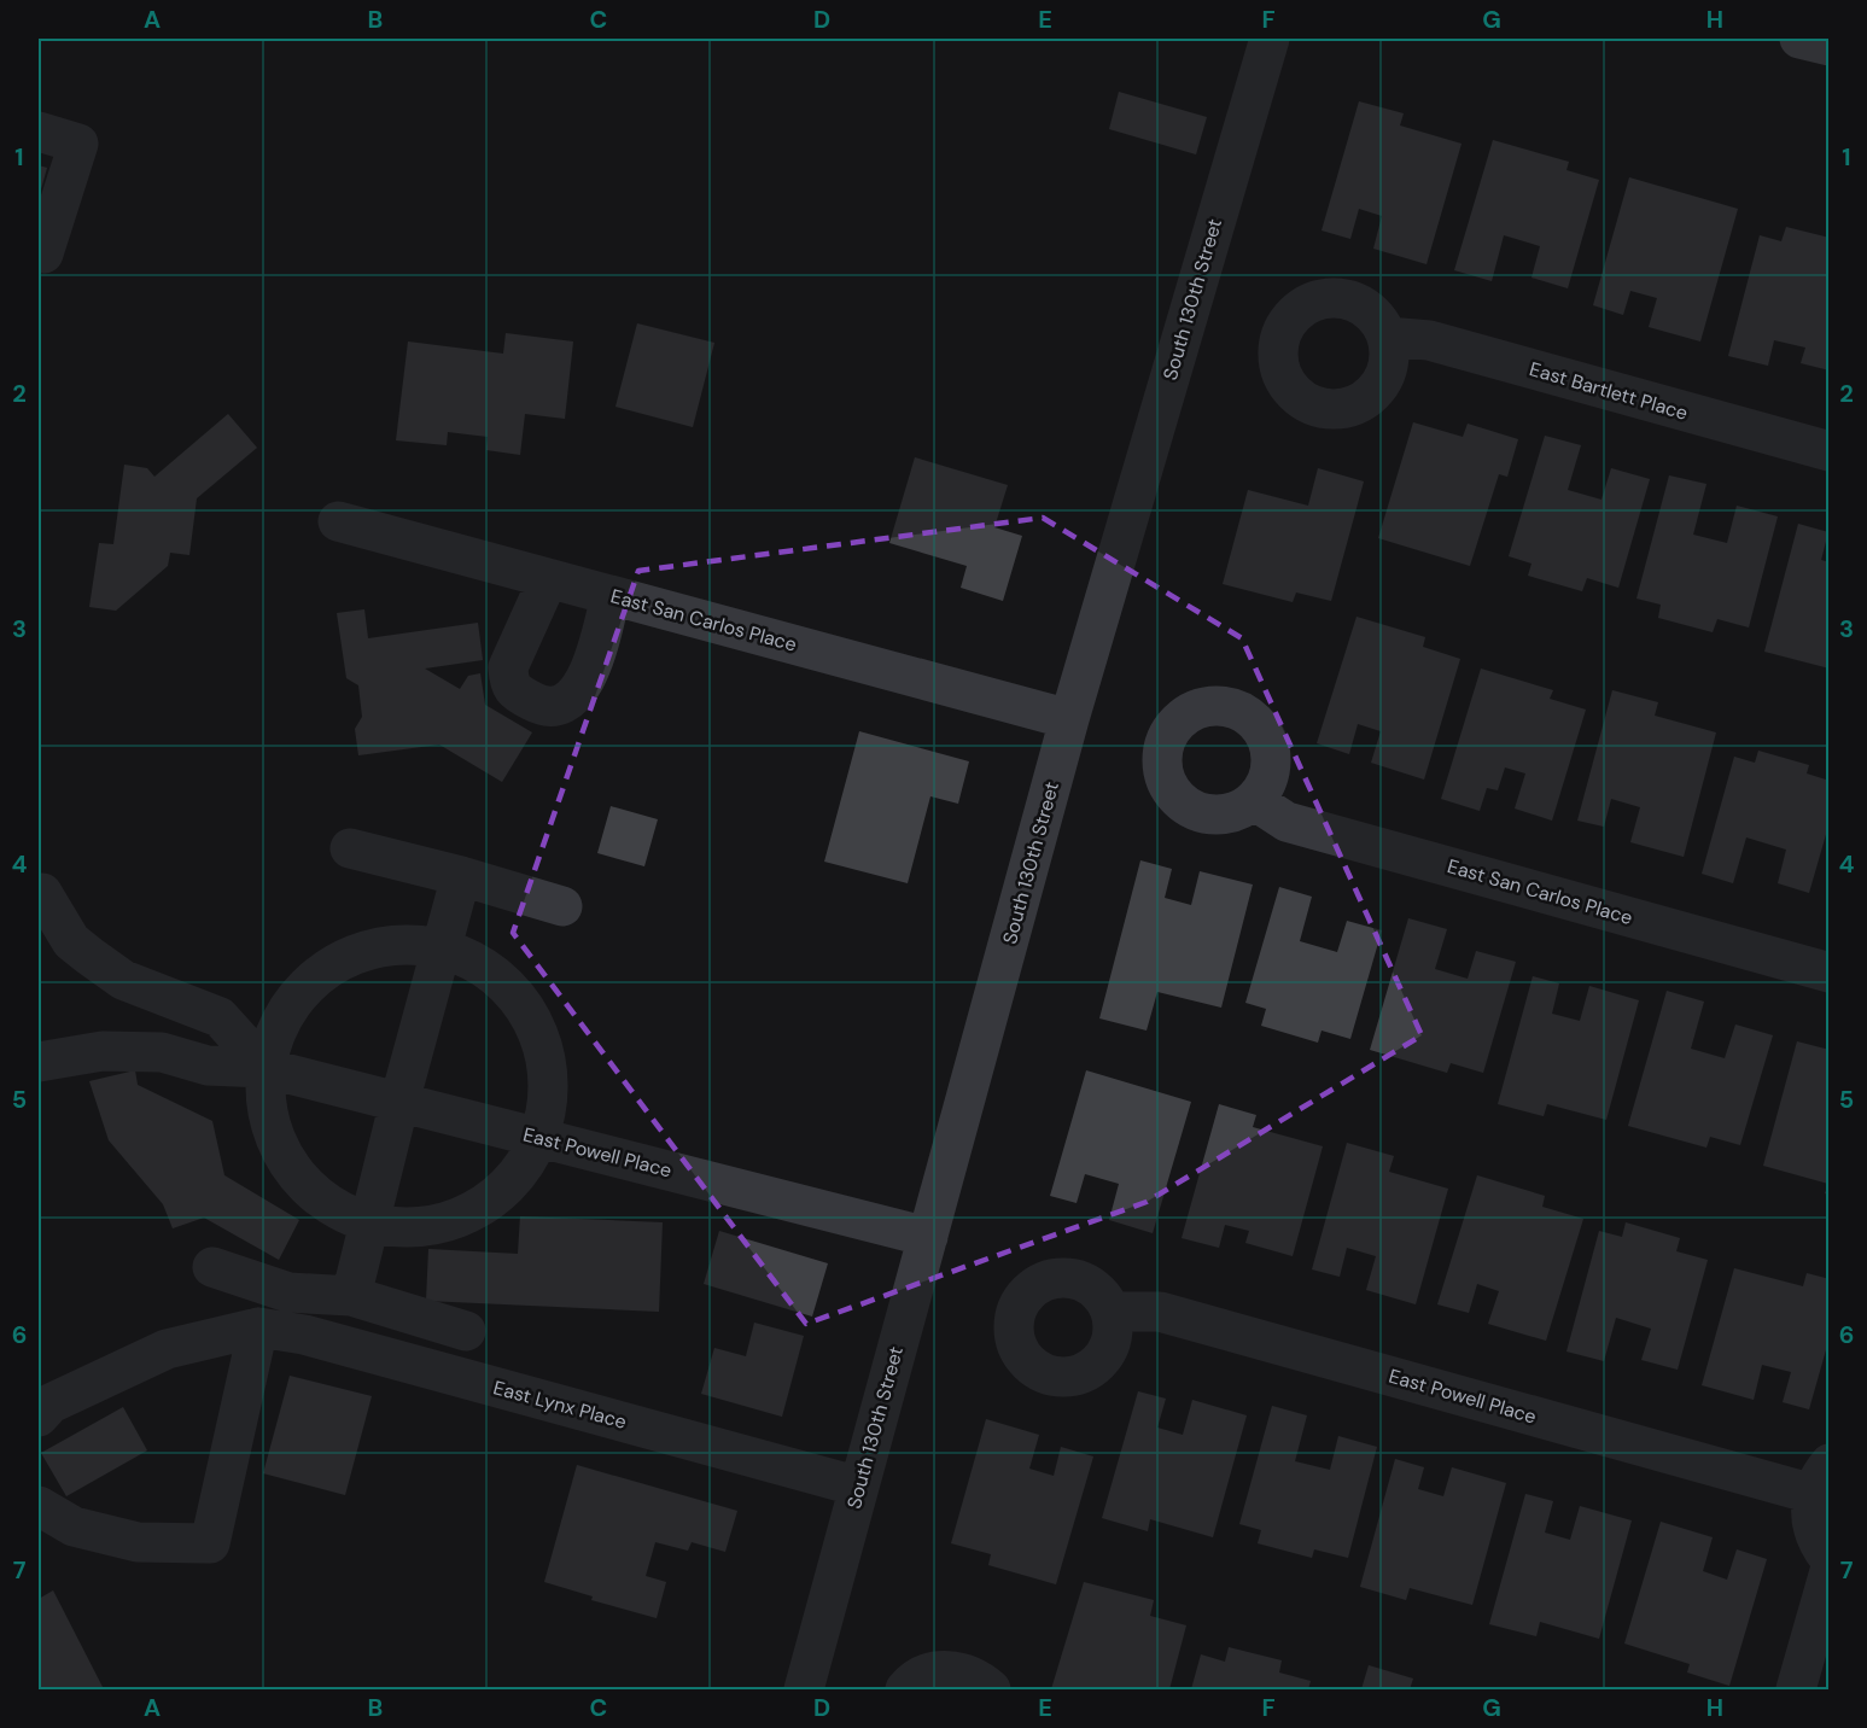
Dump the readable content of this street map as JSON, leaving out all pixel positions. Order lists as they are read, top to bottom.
{
  "streets": {
    "street": [
      "South 130th Street",
      "East Bartlett Place",
      "East San Carlos Place",
      "East Powell Place",
      "East Lynx Place"
    ]
  },
  "crossings": [
    ["South 130th Street", "East San Carlos Place"],
    ["South 130th Street", "East Powell Place"],
    ["South 130th Street", "East Lynx Place"]
  ],
  "grid": {
    "columns": [
      "A",
      "B",
      "C",
      "D",
      "E",
      "F",
      "G",
      "H"
    ],
    "rows": [
      "1",
      "2",
      "3",
      "4",
      "5",
      "6",
      "7"
    ]
  }
}
